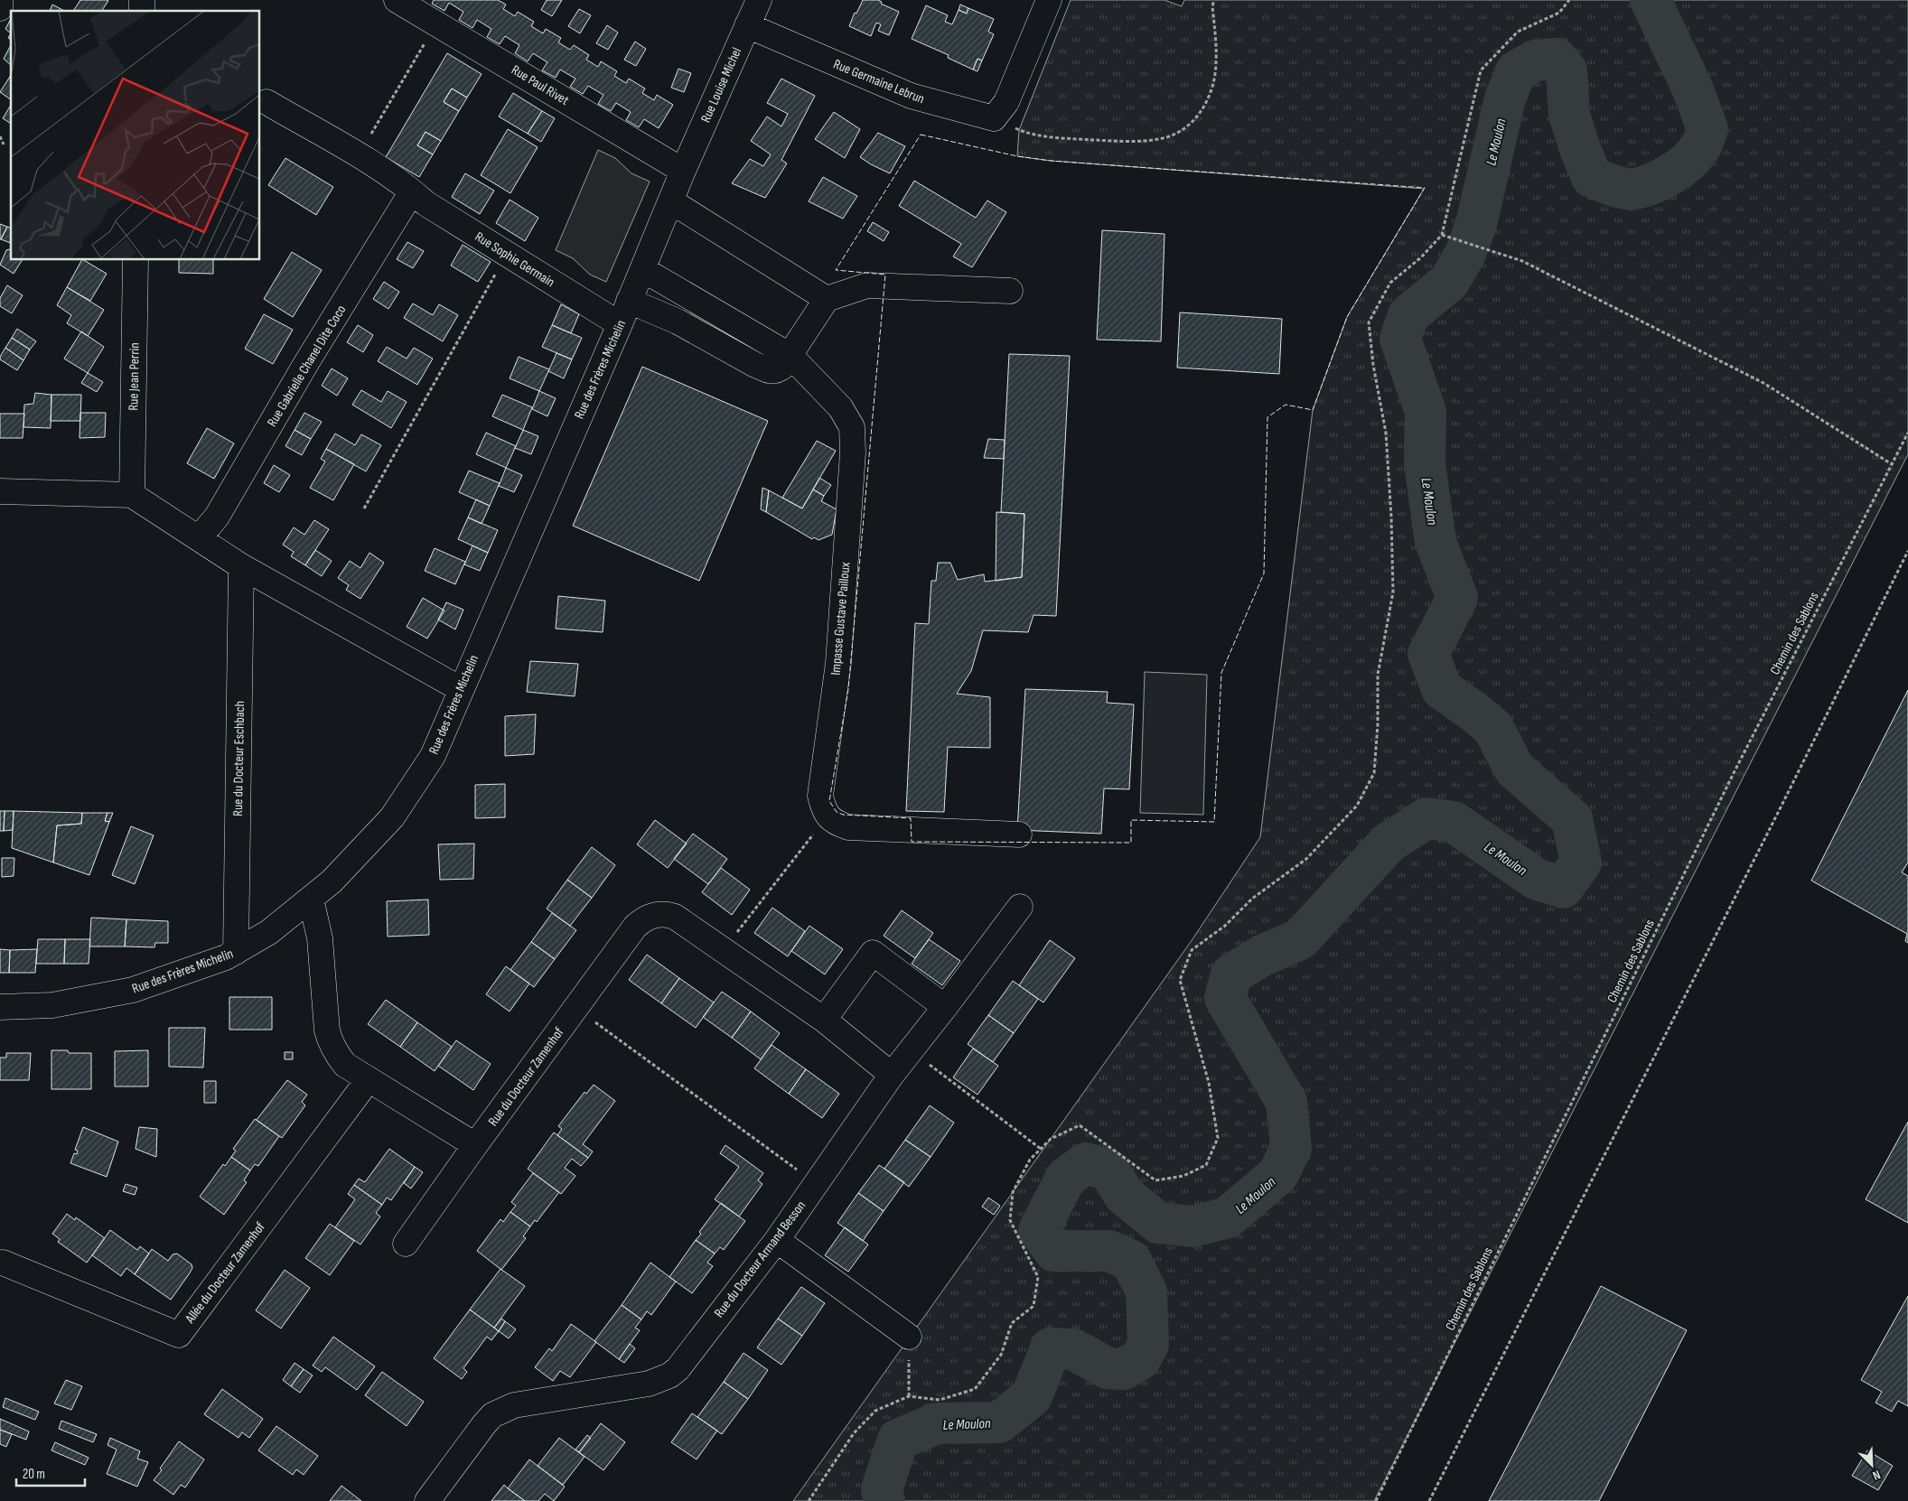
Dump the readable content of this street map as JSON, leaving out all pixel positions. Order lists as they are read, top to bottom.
{
  "streets": {
    "street": [
      "Rue Germaine Lebrun",
      "Rue Paul Rivet",
      "Rue Louise Michel",
      "Rue Sophie Germain",
      "Rue Gabrielle Chanel Dite Coco",
      "Rue des Frères Michelin",
      "Rue Jean Perrin",
      "Impasse Gustave Pailloux",
      "Rue du Docteur Eschbach",
      "Rue du Docteur Zamenhof",
      "Rue du Docteur Armand Besson",
      "Allée du Docteur Zamenhof"
    ],
    "path": ["Chemin des Sablons"]
  },
  "crossings": [
    ["Rue Germaine Lebrun", "Rue Louise Michel"],
    ["Rue Paul Rivet", "Rue Louise Michel"],
    ["Rue Paul Rivet", "Rue des Frères Michelin"],
    ["Rue Louise Michel", "Rue des Frères Michelin"],
    ["Rue Sophie Germain", "Rue Gabrielle Chanel Dite Coco"],
    ["Rue Sophie Germain", "Rue des Frères Michelin"],
    ["Rue des Frères Michelin", "Impasse Gustave Pailloux"],
    ["Rue des Frères Michelin", "Rue du Docteur Eschbach"],
    ["Rue du Docteur Zamenhof", "Rue du Docteur Armand Besson"]
  ],
  "water": ["Le Moulon"],
  "scale_bar": "20 m",
  "north": "bottom right"
}
